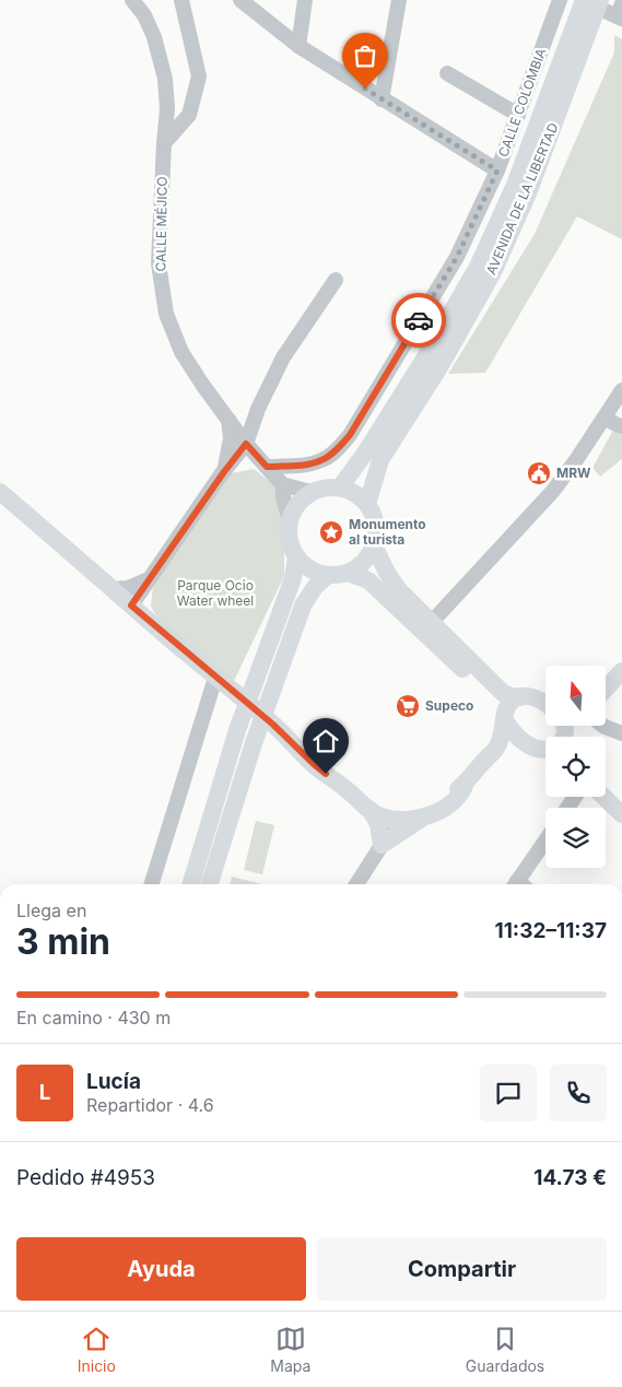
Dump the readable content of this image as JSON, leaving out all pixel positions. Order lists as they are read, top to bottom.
{
  "streets": {
    "main road": ["AVENIDA DE LA LIBERTAD"],
    "street": ["CALLE COLOMBIA", "CALLE MÉJICO"]
  },
  "crossings": [
    ["CALLE COLOMBIA", "CALLE MÉJICO"]
  ],
  "parks": ["Parque Ocio Water wheel"],
  "places": {
    "public building": ["MRW"],
    "place": ["Monumento al turista"],
    "supermarket": ["Supeco"]
  },
  "north": "top",
  "page": {
    "heading": ["3 min", "Llega en", "11:32–11:37"],
    "panel": [
      "Lucía",
      "Repartidor · 4.6",
      "Pedido #4953",
      "14.73 €"
    ],
    "bar": "En camino · 430 m",
    "round": "L",
    "buttons": ["Ayuda", "Compartir"],
    "tabs": ["Inicio", "Mapa", "Guardados"]
  }
}
